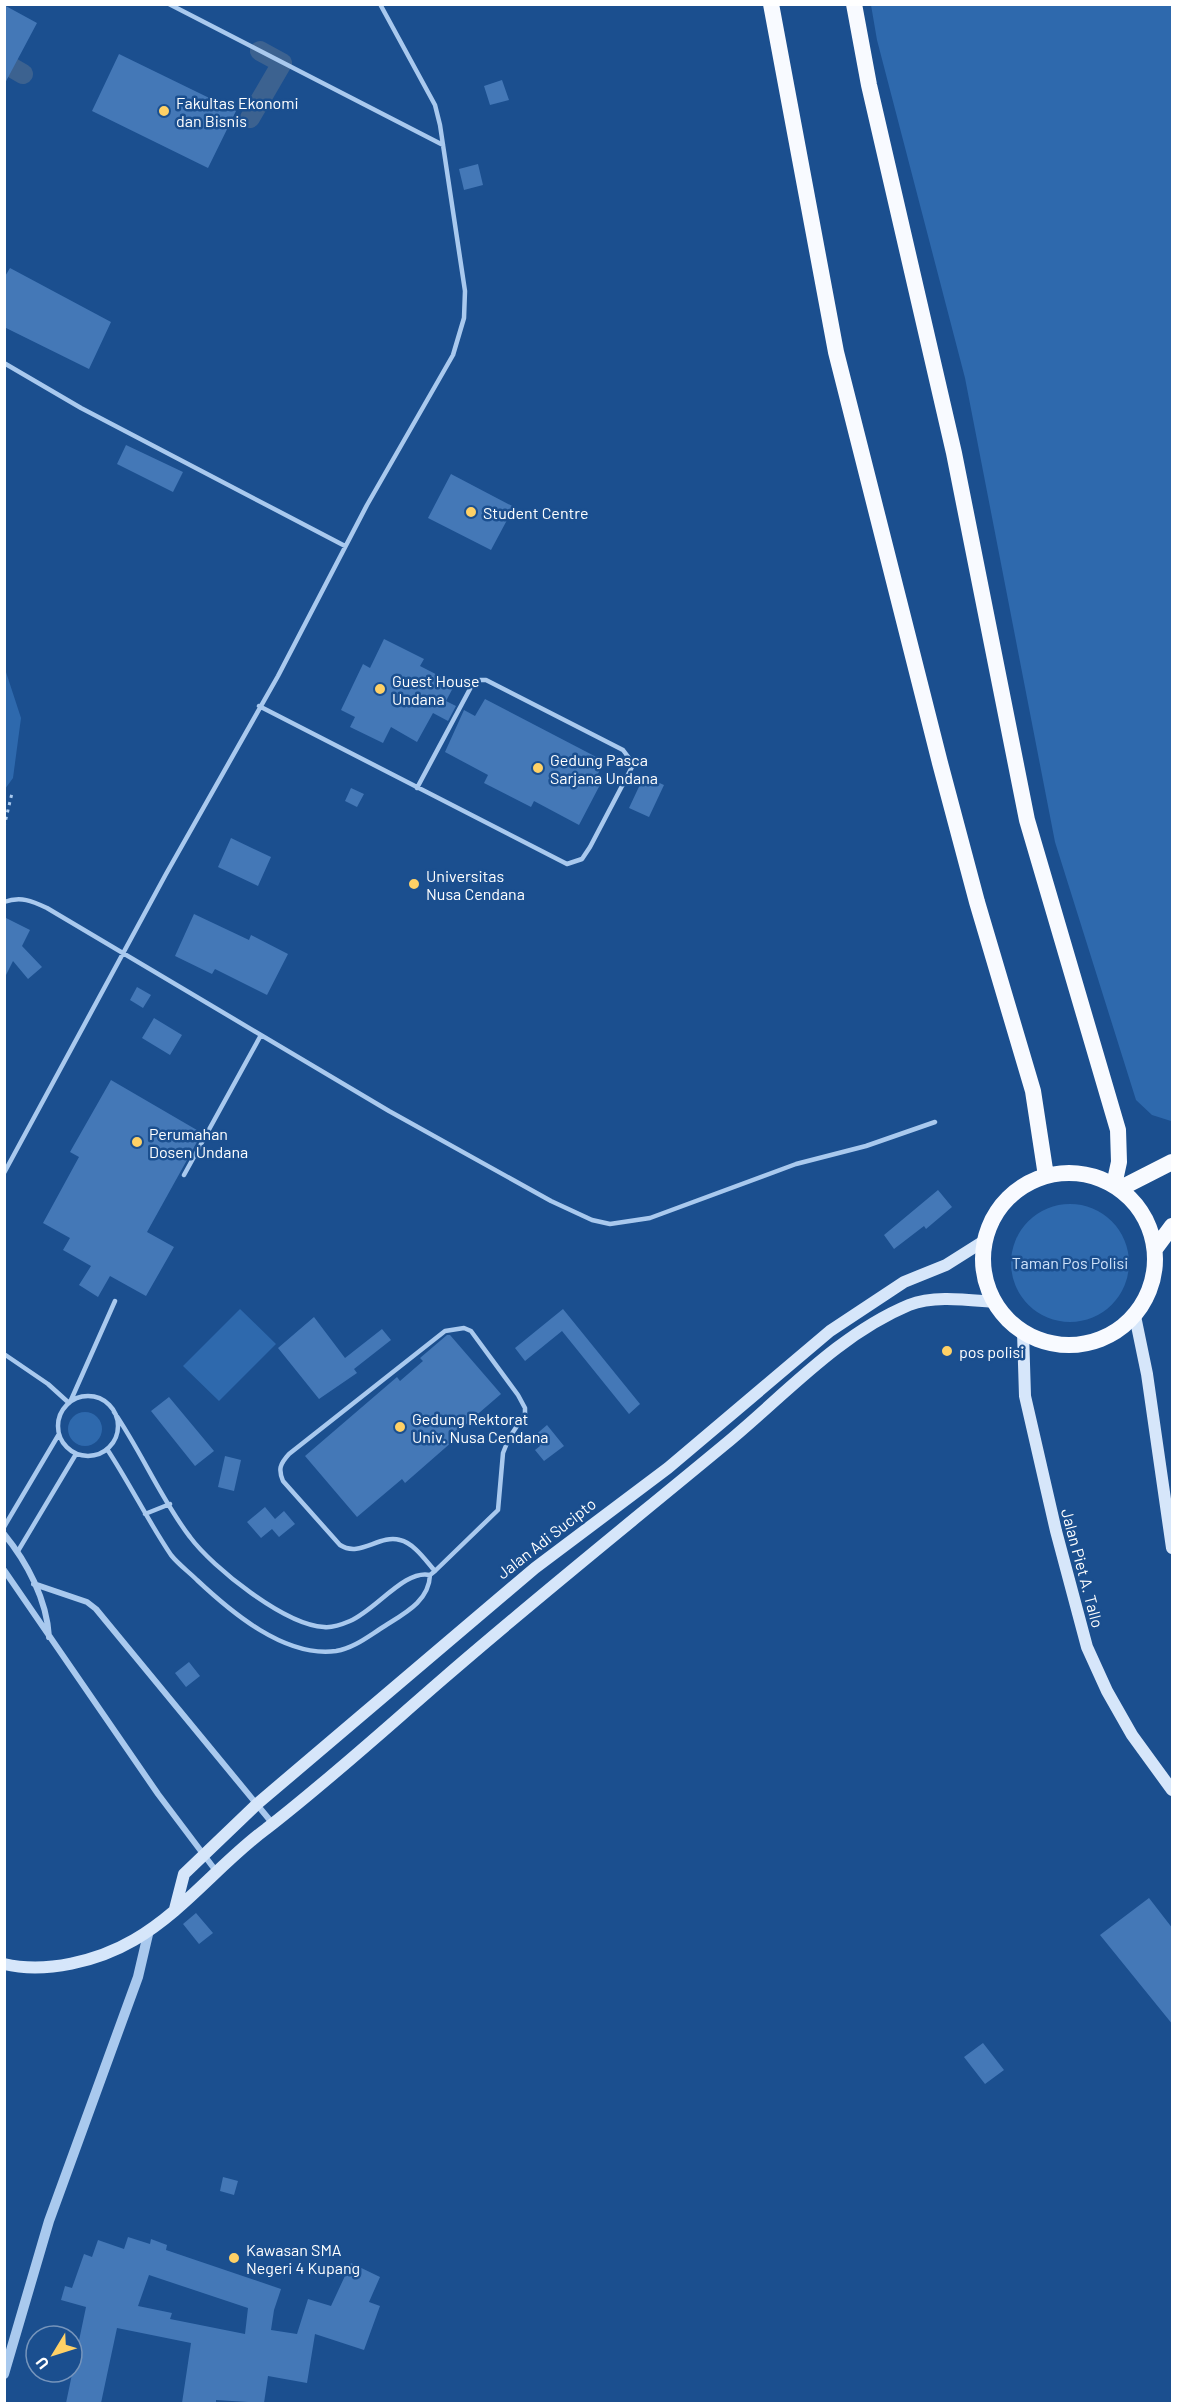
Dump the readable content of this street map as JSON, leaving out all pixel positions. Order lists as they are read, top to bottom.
{
  "streets": {
    "main road": ["Jalan Adi Sucipto", "Jalan Piet A. Tallo"]
  },
  "crossings": [
    ["Jalan Adi Sucipto", "Jalan Piet A. Tallo"]
  ],
  "parks": ["Taman Pos Polisi"],
  "places": [
    "Fakultas Ekonomi dan Bisnis",
    "Student Centre",
    "Guest House Undana",
    "Gedung Pasca Sarjana Undana",
    "Universitas Nusa Cendana",
    "Perumahan Dosen Undana",
    "pos polisi",
    "Gedung Rektorat Univ. Nusa Cendana",
    "Kawasan SMA Negeri 4 Kupang"
  ],
  "north": "bottom left"
}
